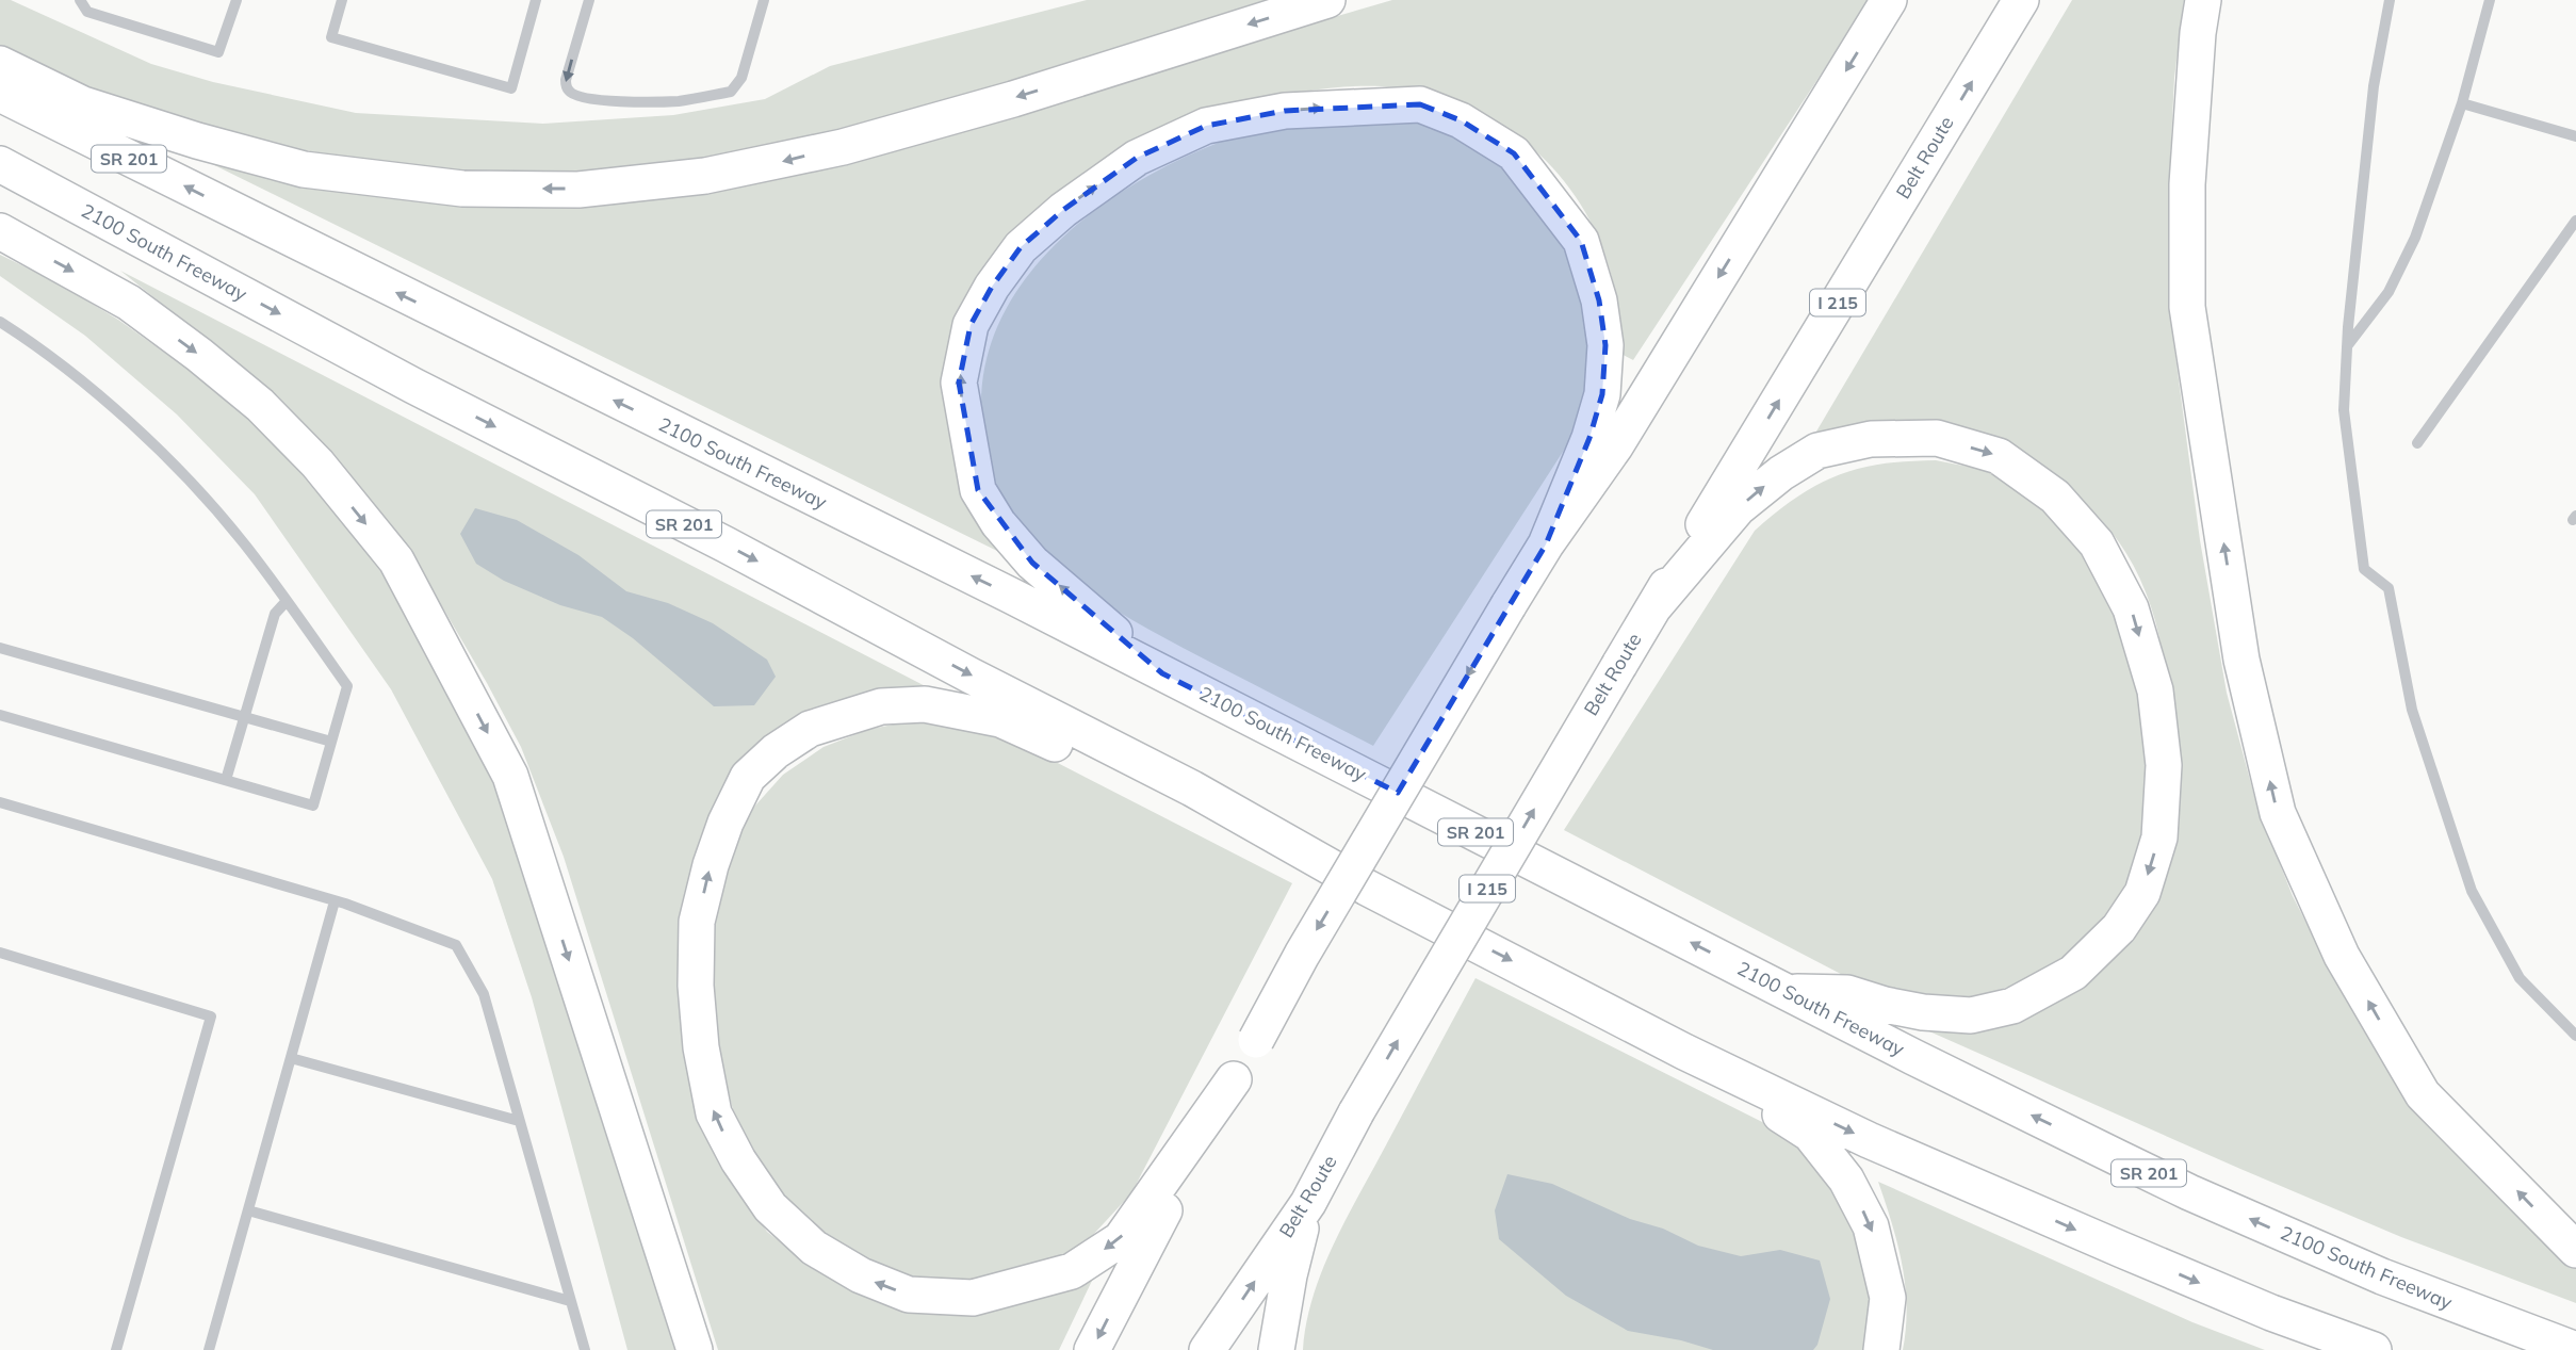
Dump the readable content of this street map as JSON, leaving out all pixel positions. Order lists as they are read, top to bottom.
{
  "streets": {
    "highway": [
      "Belt Route",
      "SR 201",
      "2100 South Freeway",
      "I 215"
    ]
  }
}
